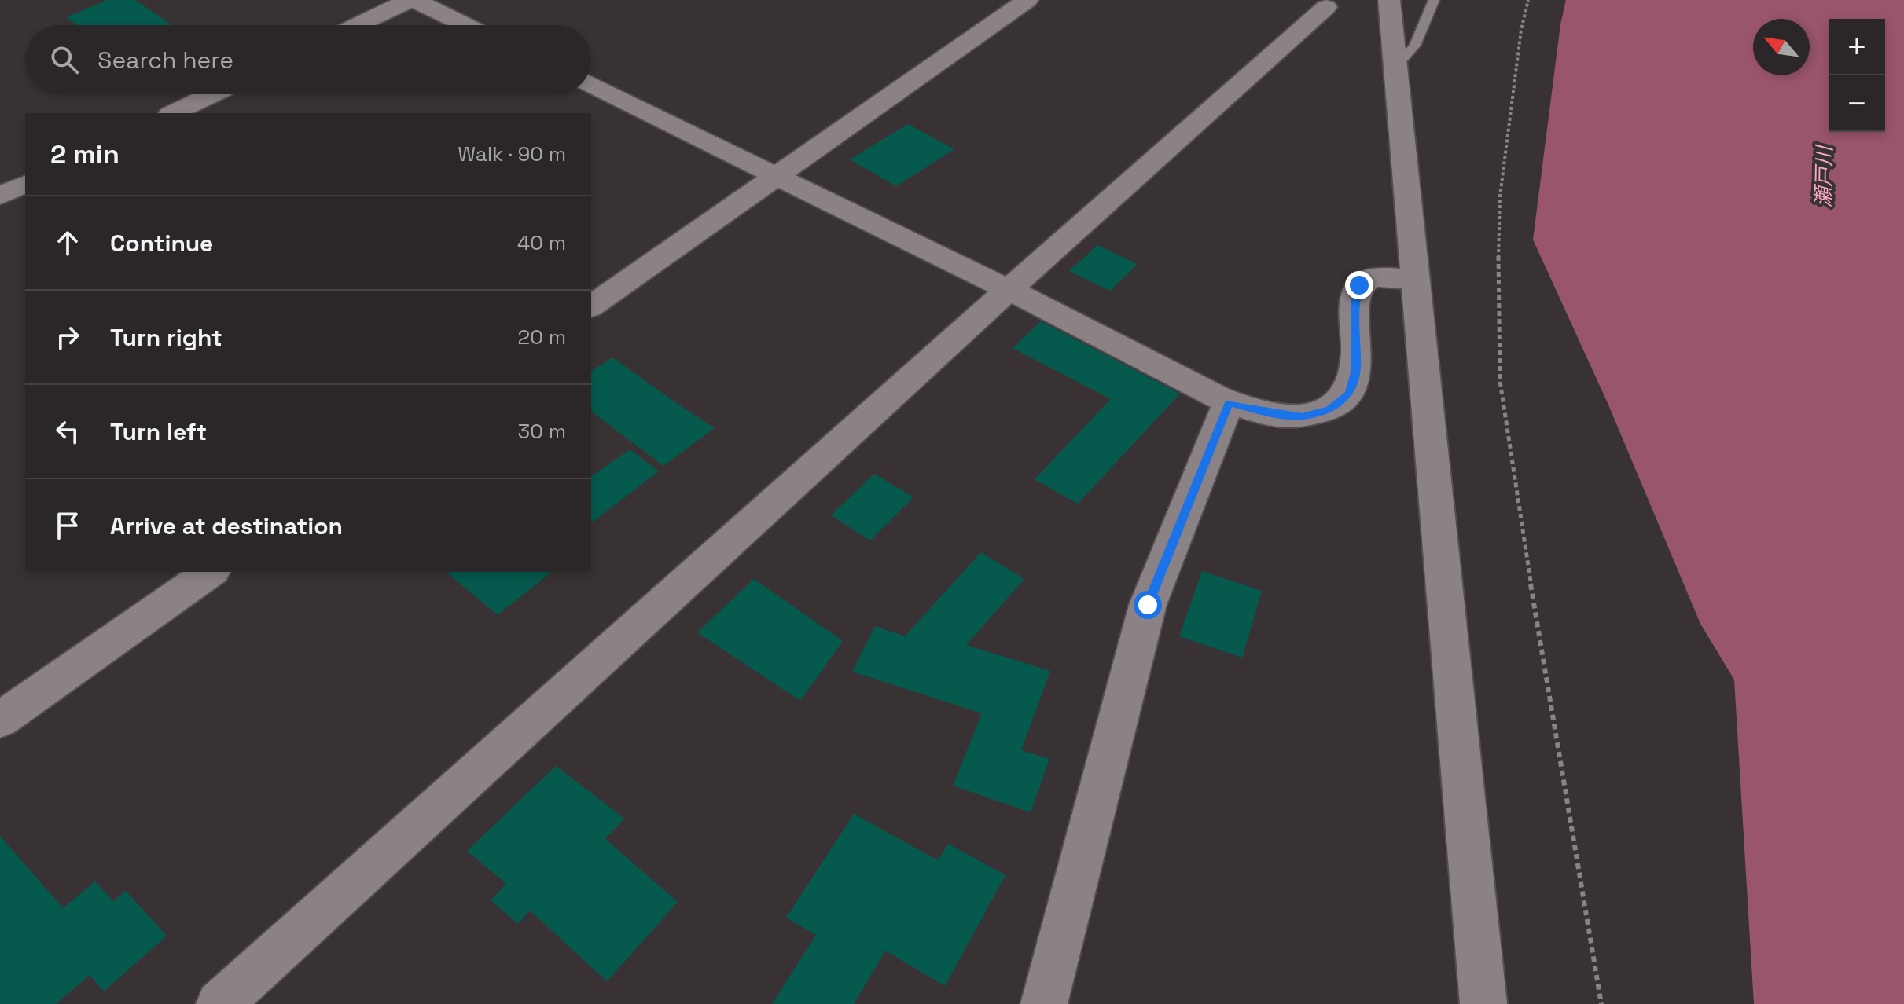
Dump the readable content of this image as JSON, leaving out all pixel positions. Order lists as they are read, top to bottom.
{
  "water": ["瀬戸川"],
  "north": "top left",
  "page": {
    "map_buttons": ["+", "−"],
    "search": "Search here",
    "heading": ["2 min", "Walk · 90 m"],
    "list": [
      ["Continue", "40 m"],
      ["Turn right", "20 m"],
      ["Turn left", "30 m"],
      "Arrive at destination"
    ]
  }
}
